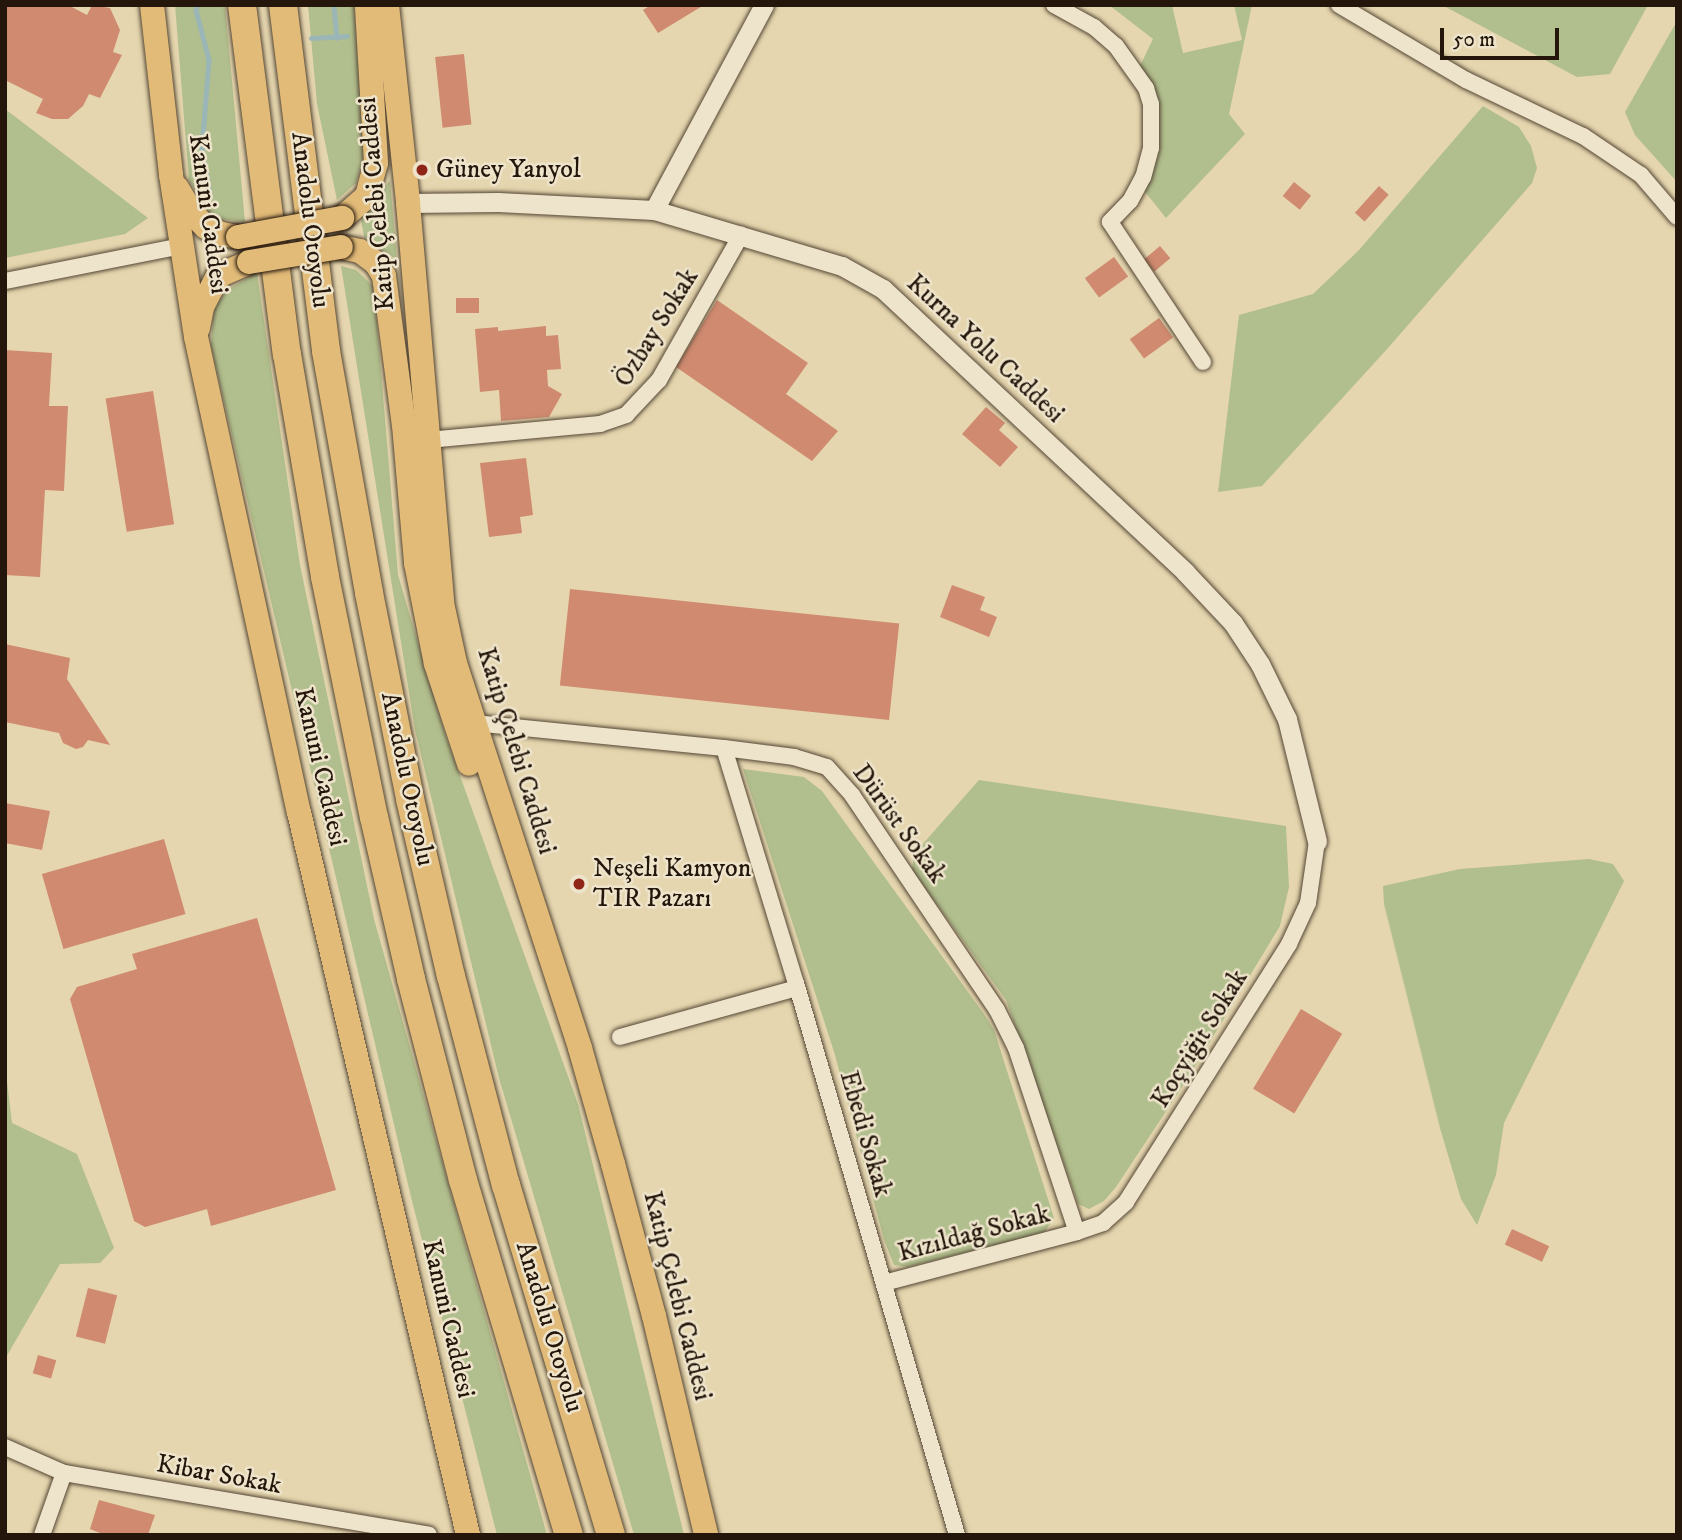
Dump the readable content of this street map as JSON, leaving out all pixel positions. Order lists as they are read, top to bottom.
{
  "streets": {
    "highway": ["Anadolu Otoyolu"],
    "main road": ["Katip Çelebi Caddesi", "Kanuni Caddesi"],
    "street": [
      "Özbay Sokak",
      "Kurna Yolu Caddesi",
      "Dürüst Sokak",
      "Koçyiğit Sokak",
      "Ebedi Sokak",
      "Kızıldağ Sokak",
      "Kibar Sokak"
    ]
  },
  "crossings": [
    ["Katip Çelebi Caddesi", "Özbay Sokak"],
    ["Katip Çelebi Caddesi", "Kurna Yolu Caddesi"],
    ["Katip Çelebi Caddesi", "Dürüst Sokak"],
    ["Özbay Sokak", "Kurna Yolu Caddesi"],
    ["Kurna Yolu Caddesi", "Koçyiğit Sokak"],
    ["Dürüst Sokak", "Koçyiğit Sokak"],
    ["Dürüst Sokak", "Ebedi Sokak"],
    ["Dürüst Sokak", "Kızıldağ Sokak"],
    ["Koçyiğit Sokak", "Kızıldağ Sokak"],
    ["Ebedi Sokak", "Kızıldağ Sokak"]
  ],
  "places": ["Güney Yanyol", "Neşeli Kamyon TIR Pazarı"],
  "scale_bar": "50 m"
}
